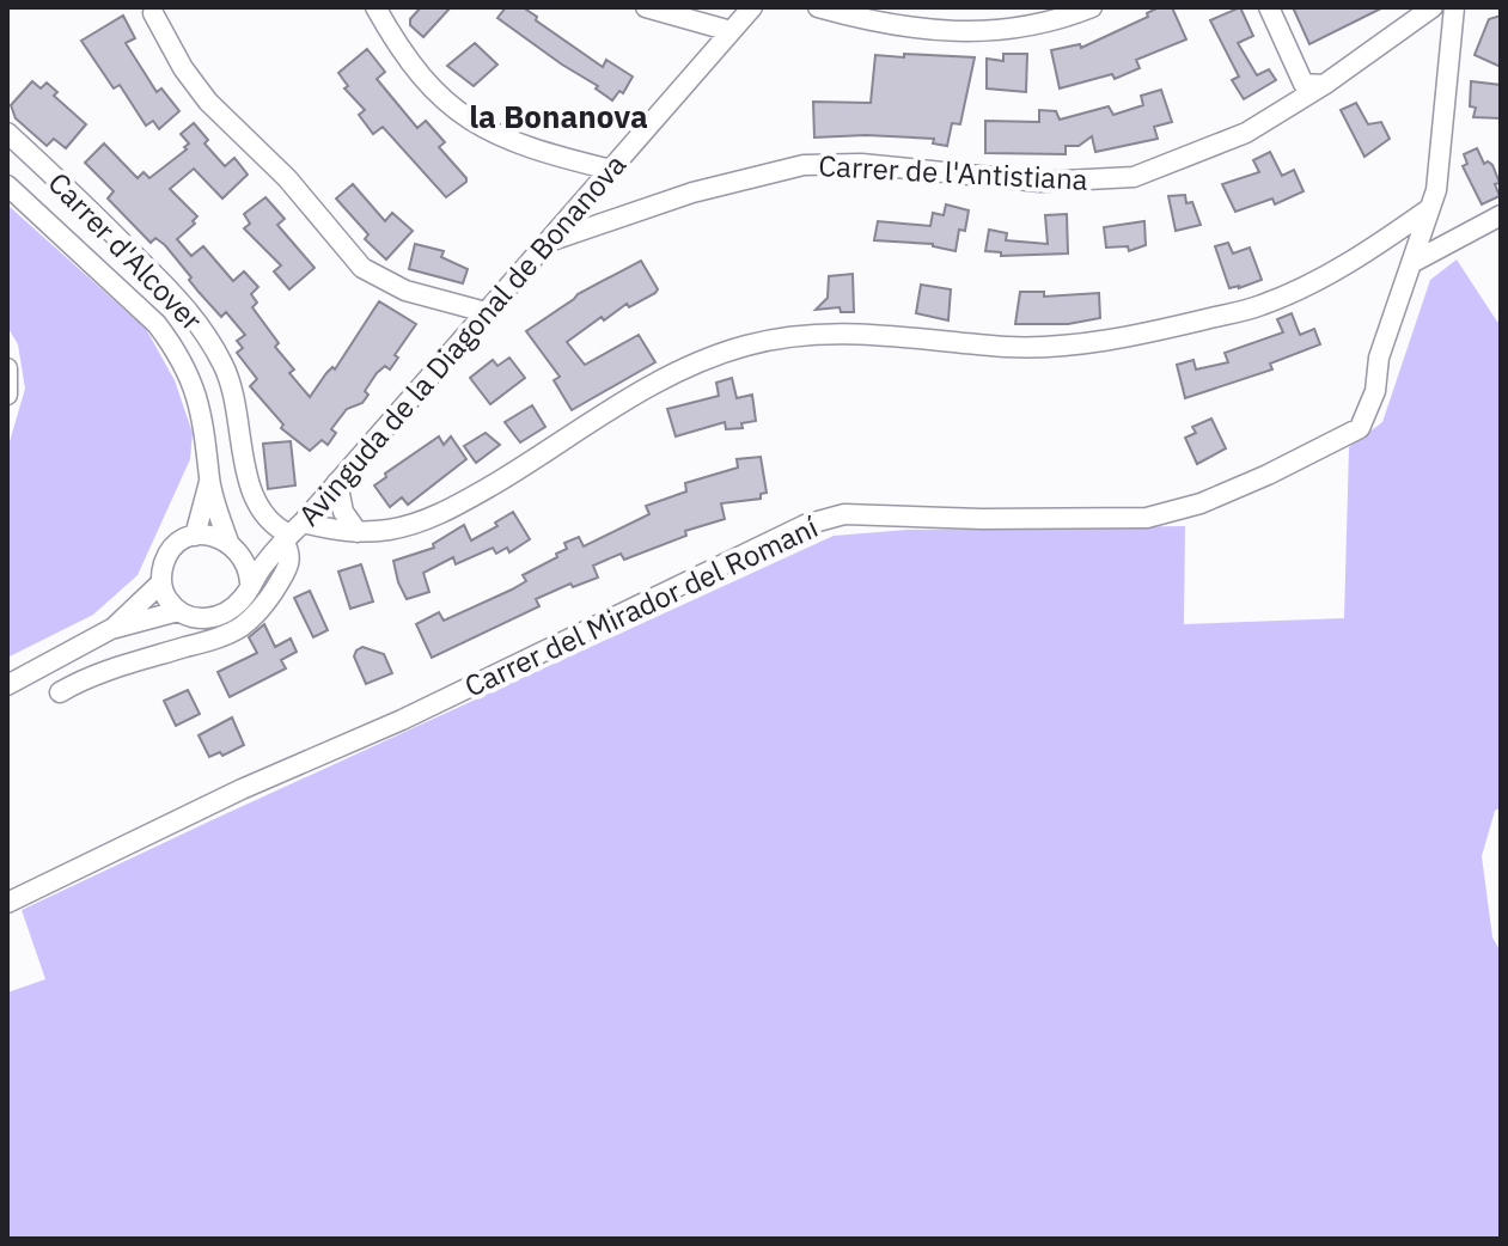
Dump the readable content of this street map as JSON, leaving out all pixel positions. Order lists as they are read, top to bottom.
{
  "streets": {
    "street": [
      "Carrer de l'Antistiana",
      "Carrer d'Alcover",
      "Avinguda de la Diagonal de Bonanova",
      "Carrer del Mirador del Romaní"
    ]
  },
  "crossings": [
    ["Carrer de l'Antistiana", "Avinguda de la Diagonal de Bonanova"],
    ["Carrer d'Alcover", "Avinguda de la Diagonal de Bonanova"]
  ],
  "districts": ["la Bonanova"]
}
